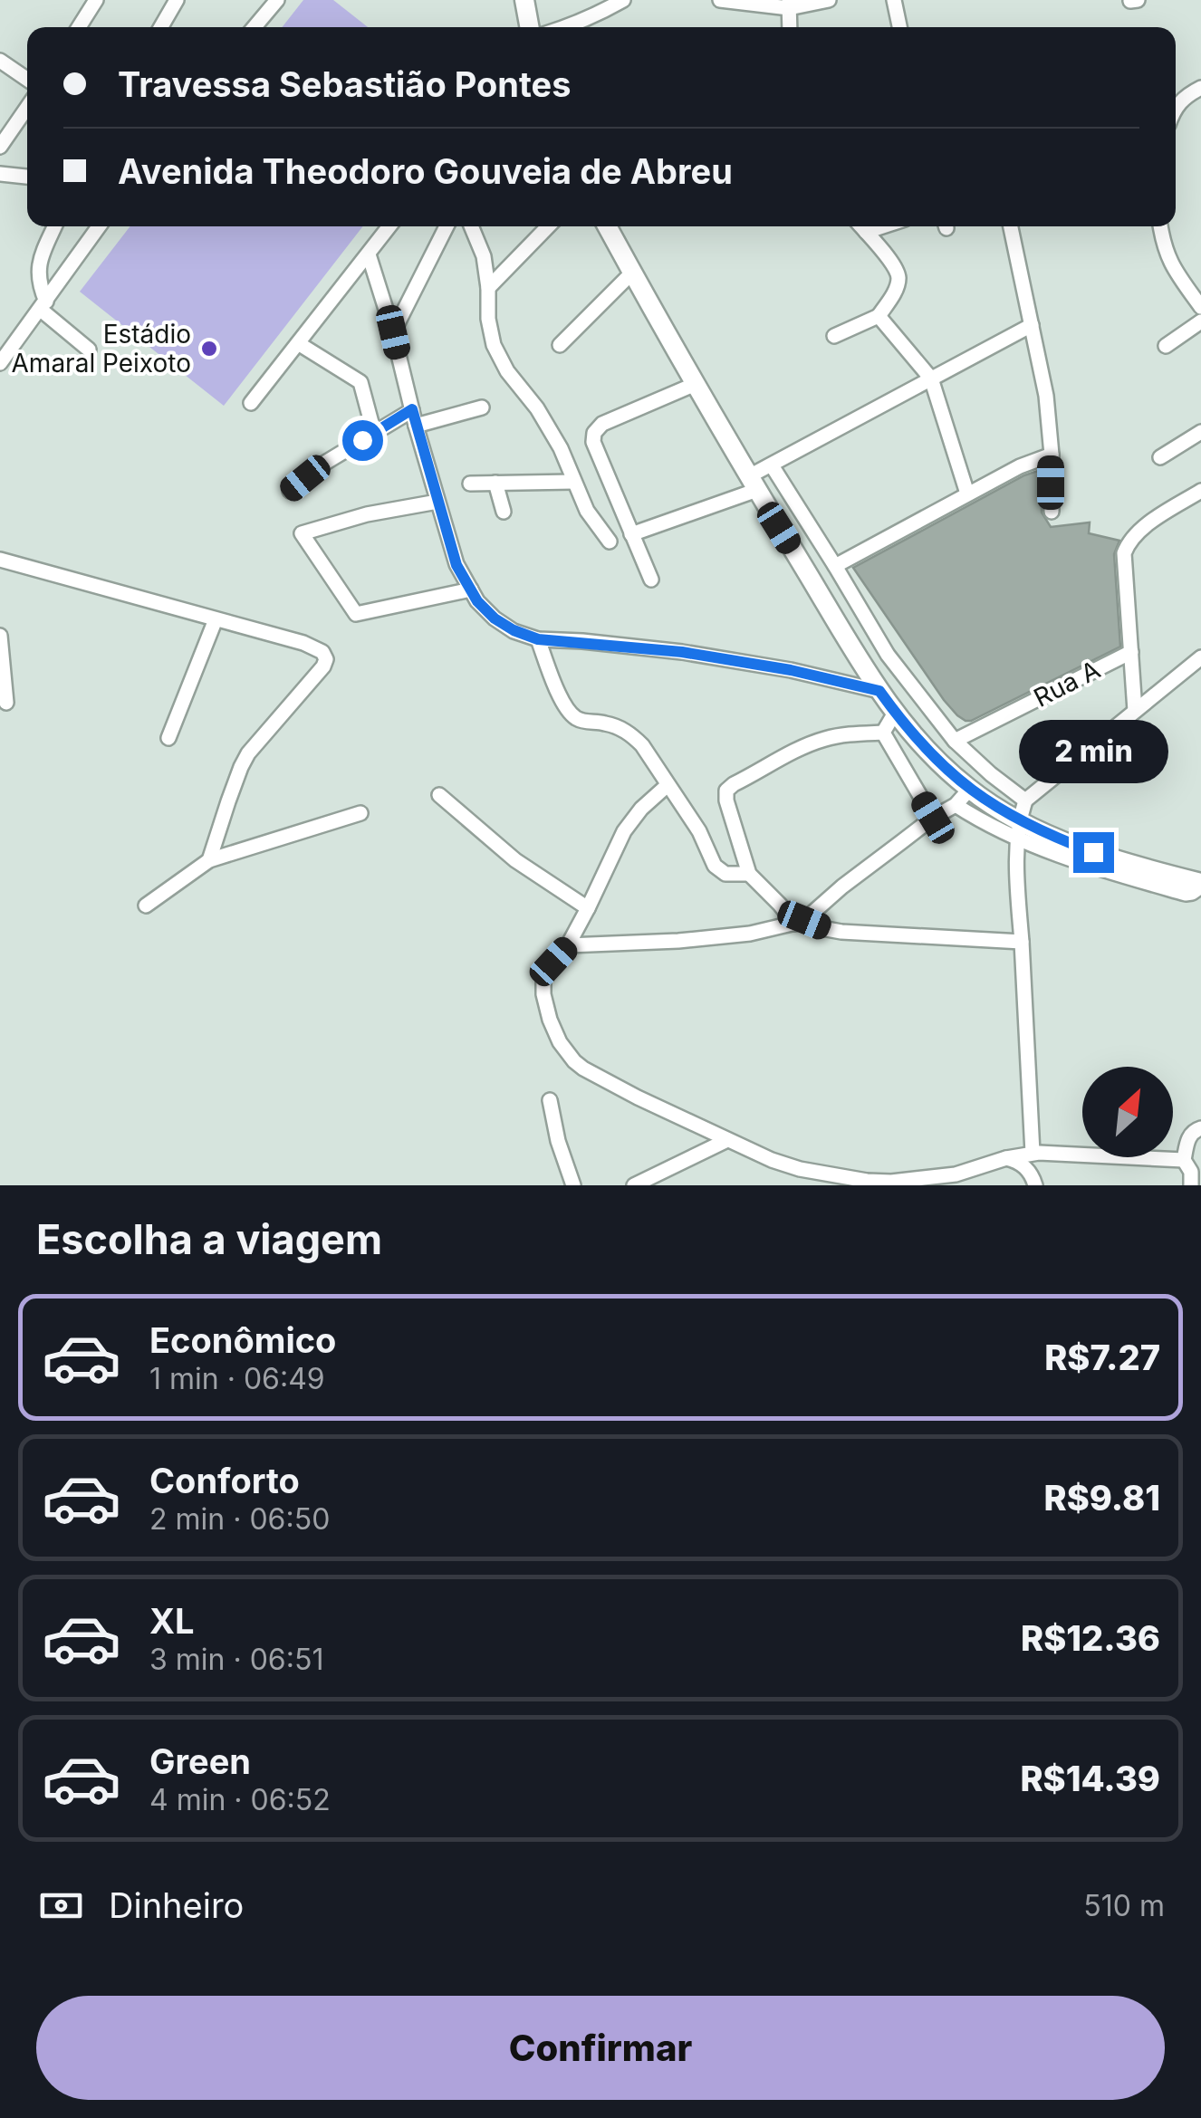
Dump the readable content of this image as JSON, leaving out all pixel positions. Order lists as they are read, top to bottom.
{
  "streets": {
    "street": ["Rua A"]
  },
  "places": ["Estádio Amaral Peixoto"],
  "north": "top right",
  "page": {
    "banner": ["Travessa Sebastião Pontes", "Avenida Theodoro Gouveia de Abreu"],
    "bubble": "2 min",
    "heading": "Escolha a viagem",
    "list": [
      {
        "name": "Econômico",
        "note": "1 min · 06:49",
        "value": "R$7.27"
      },
      {
        "name": "Conforto",
        "note": "2 min · 06:50",
        "value": "R$9.81"
      },
      {
        "name": "XL",
        "note": "3 min · 06:51",
        "value": "R$12.36"
      },
      {
        "name": "Green",
        "note": "4 min · 06:52",
        "value": "R$14.39"
      }
    ],
    "pay": ["Dinheiro", "510 m"],
    "buttons": "Confirmar"
  }
}
